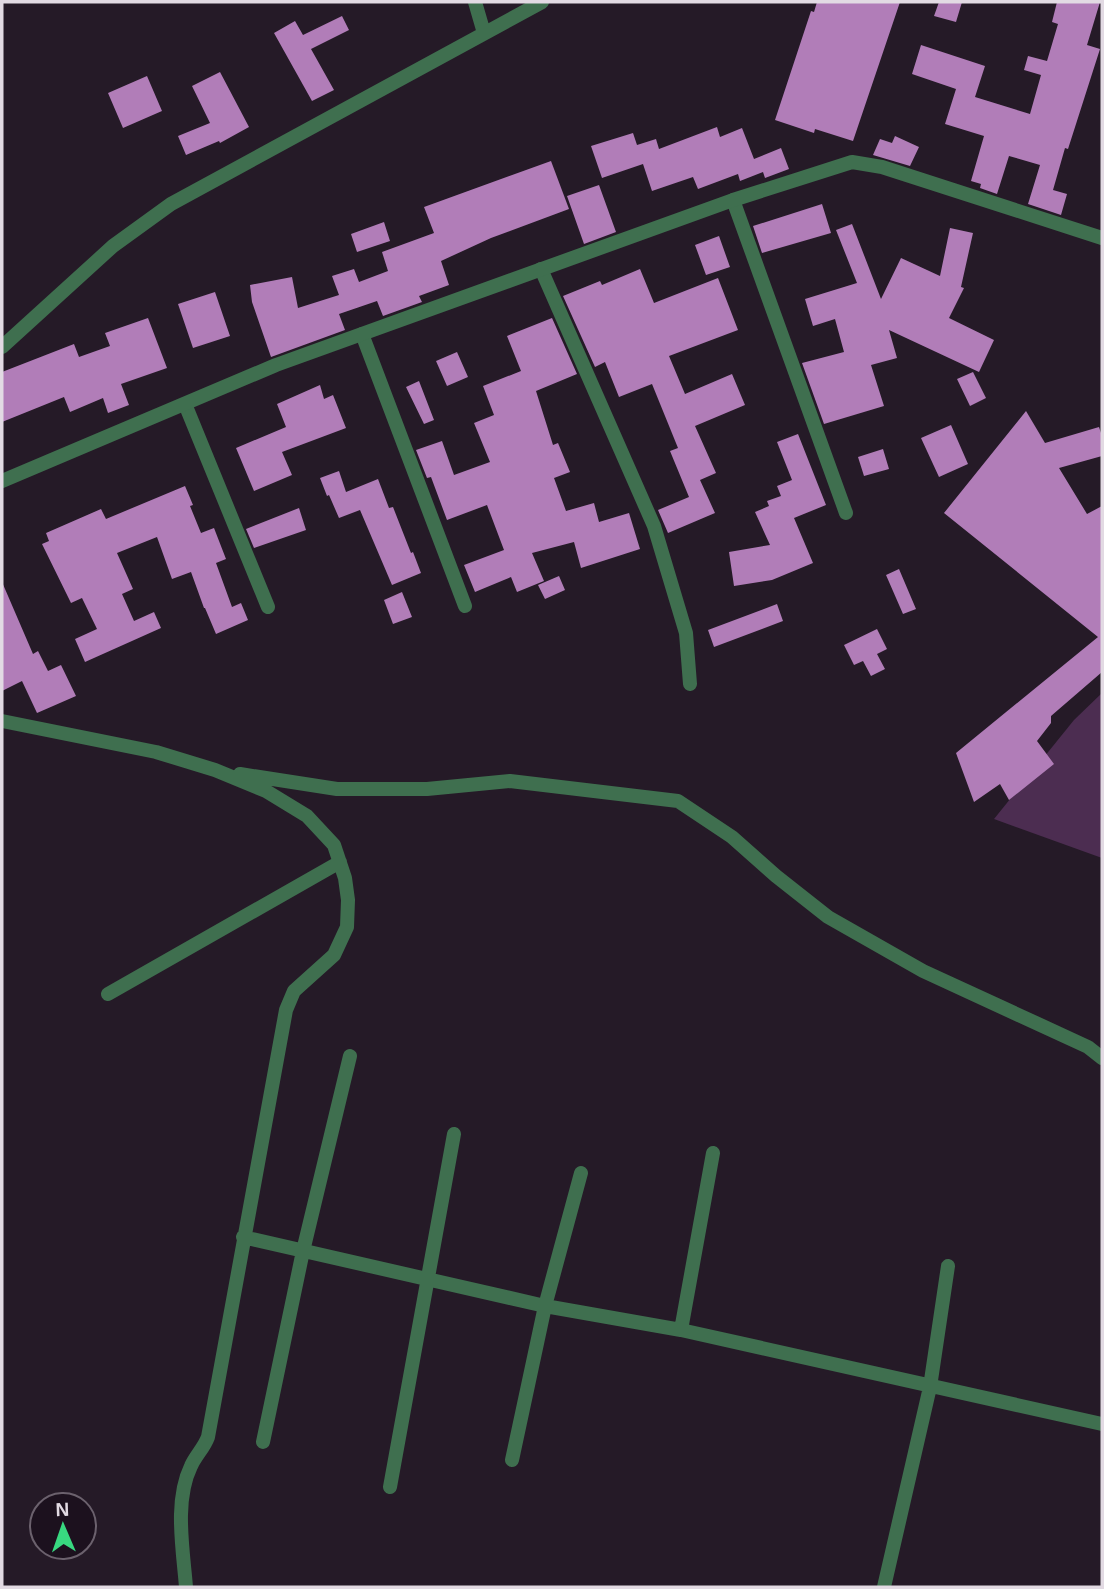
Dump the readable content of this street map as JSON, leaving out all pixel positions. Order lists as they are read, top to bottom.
{
  "north": "top"
}
